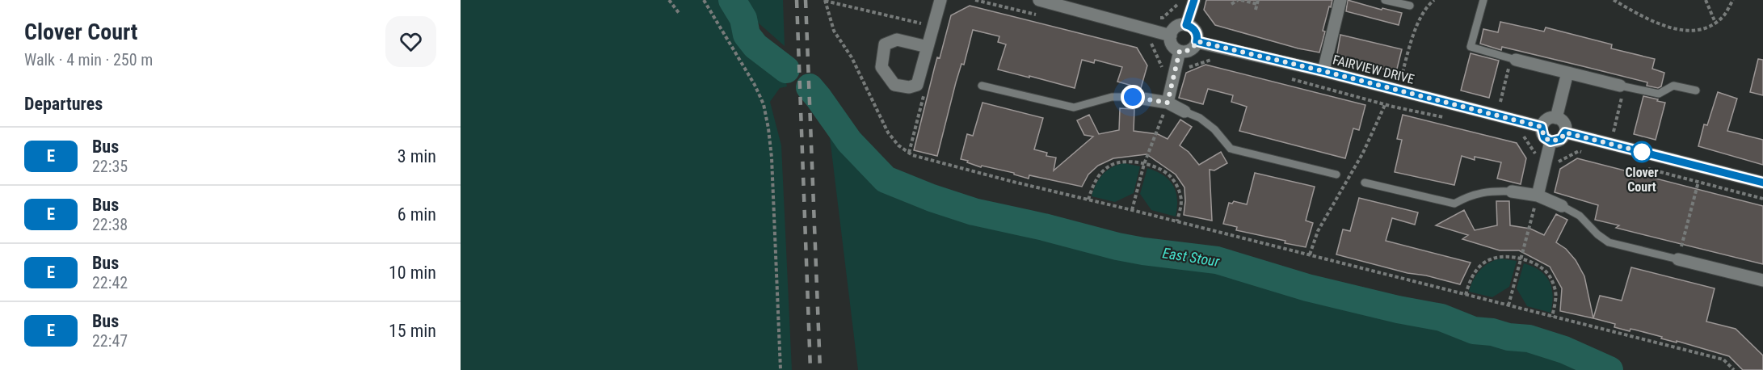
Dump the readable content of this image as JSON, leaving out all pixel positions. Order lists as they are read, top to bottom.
{
  "streets": {
    "street": ["FAIRVIEW DRIVE"]
  },
  "water": ["East Stour"],
  "places": ["Clover Court"],
  "lines": ["bus line E"],
  "page": {
    "heading": [
      ["Clover Court", "Walk · 4 min · 250 m"],
      "Departures"
    ],
    "list": [
      {
        "mark": "E",
        "name": "Bus",
        "note": "22:35",
        "value": "3 min"
      },
      {
        "mark": "E",
        "name": "Bus",
        "note": "22:38",
        "value": "6 min"
      },
      {
        "mark": "E",
        "name": "Bus",
        "note": "22:42",
        "value": "10 min"
      },
      {
        "mark": "E",
        "name": "Bus",
        "note": "22:47",
        "value": "15 min"
      }
    ]
  }
}
